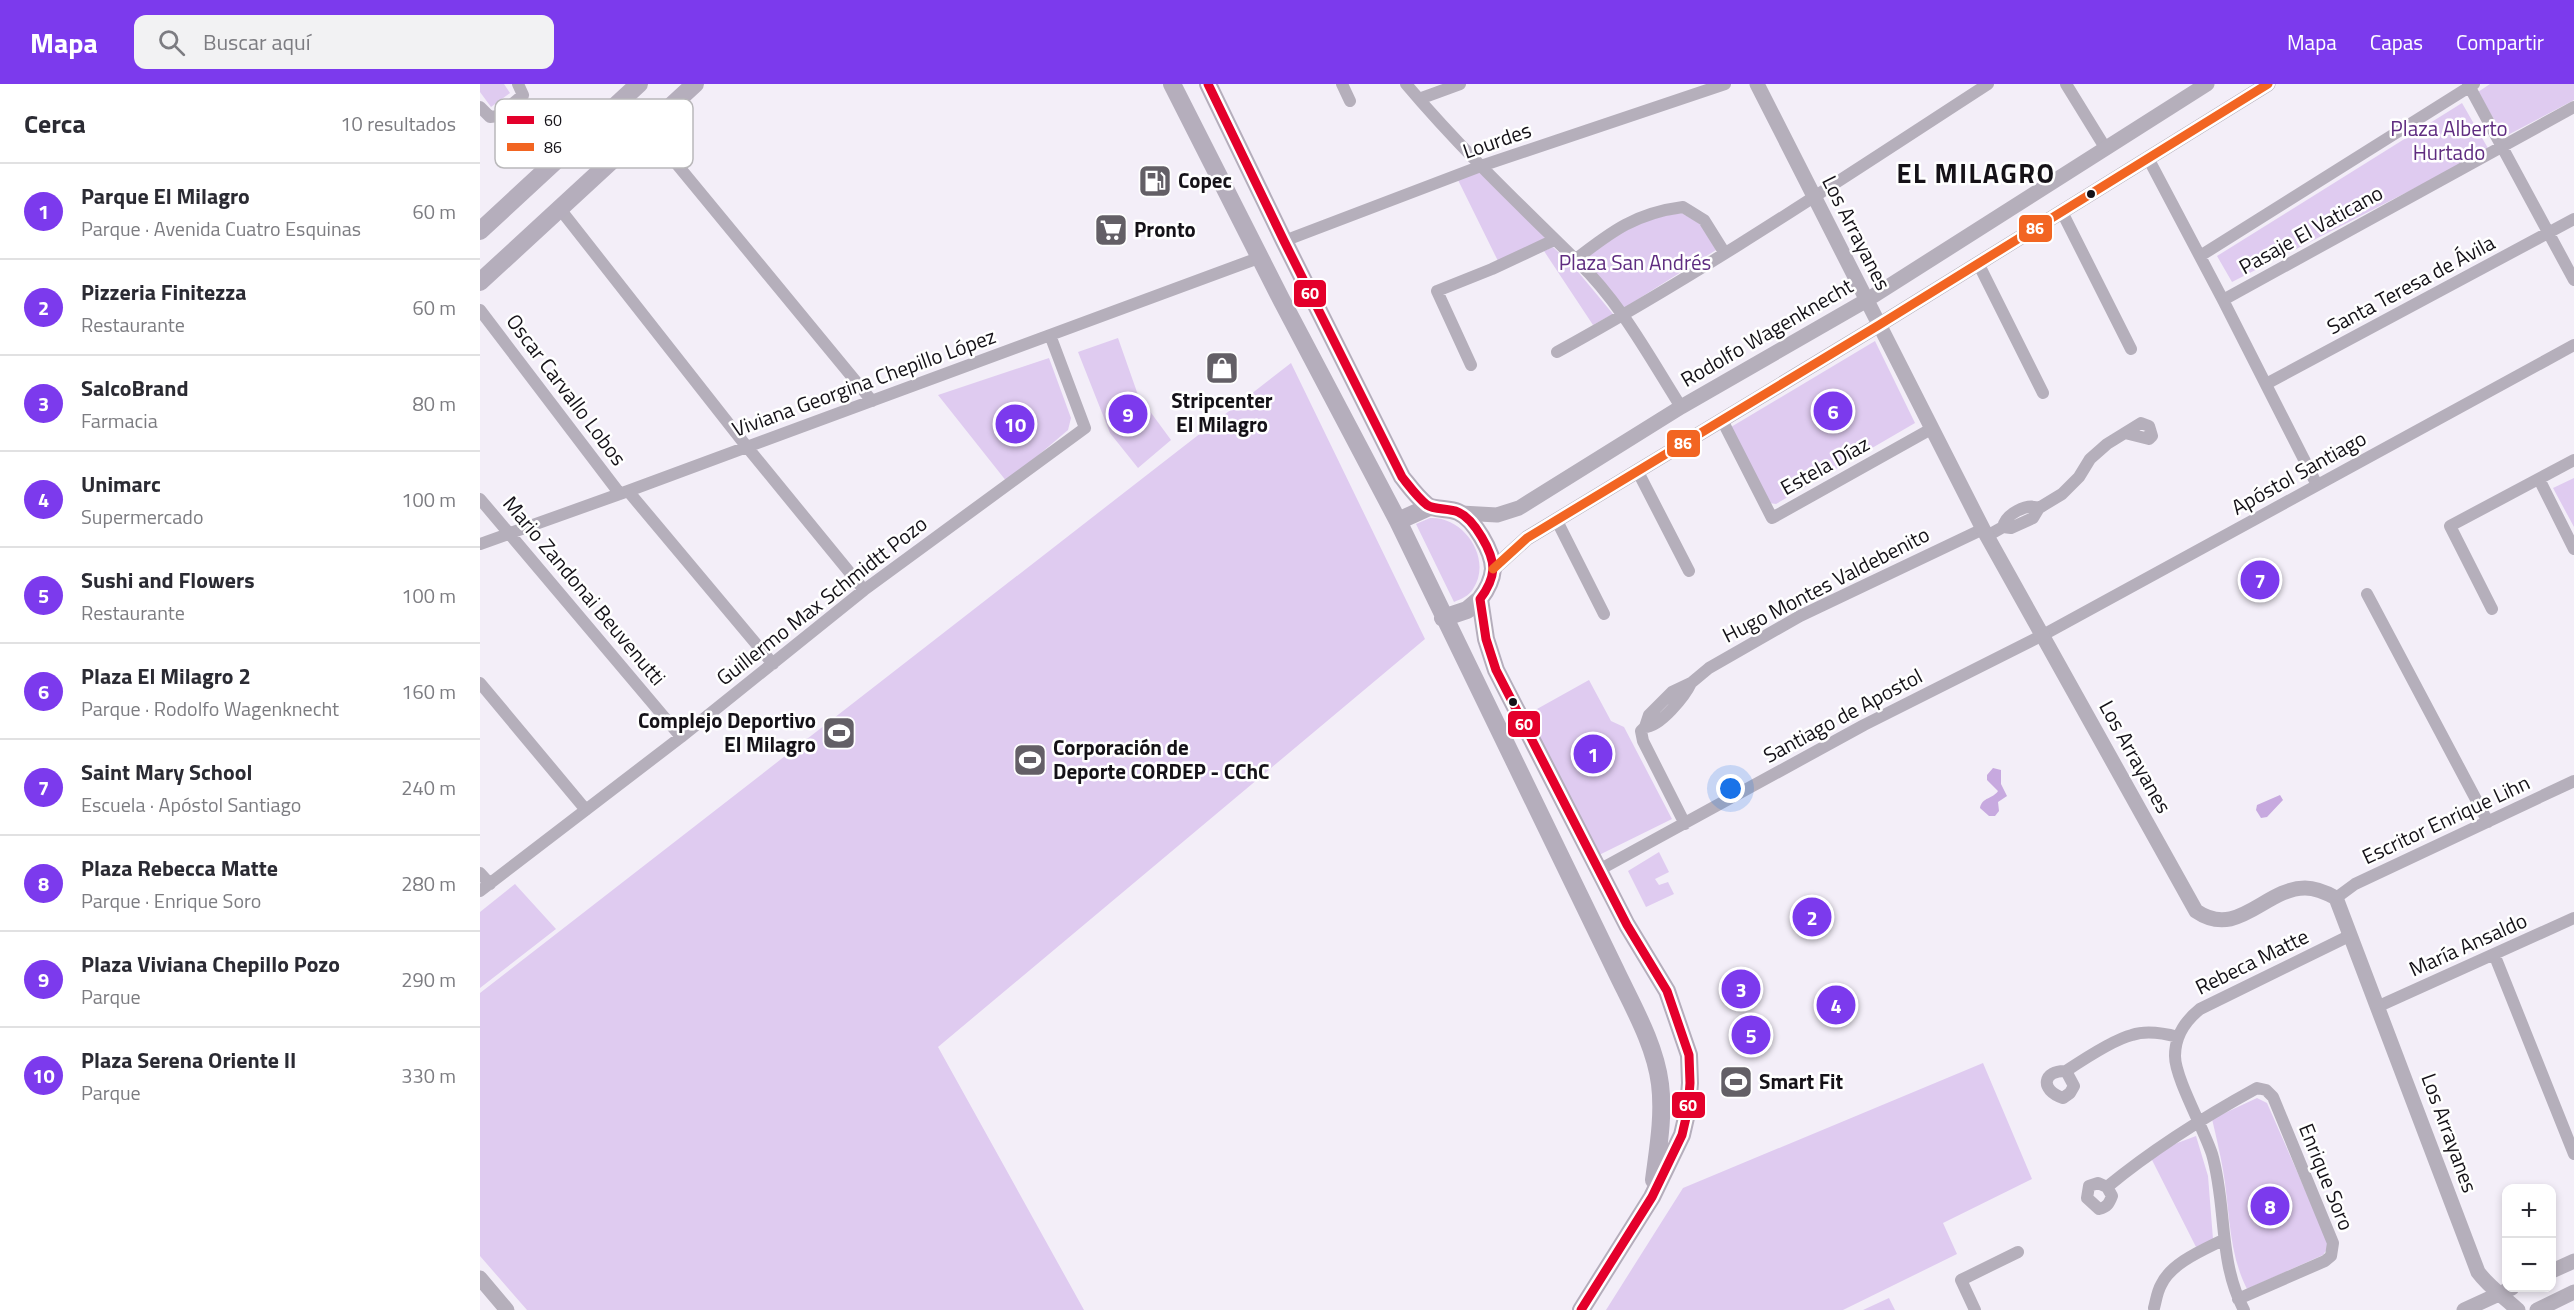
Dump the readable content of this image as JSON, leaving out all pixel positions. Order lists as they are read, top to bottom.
{
  "streets": {
    "street": [
      "Lourdes",
      "Pasaje El Vaticano",
      "Los Arrayanes",
      "Santa Teresa de Ávila",
      "Rodolfo Wagenknecht",
      "Viviana Georgina Chepillo López",
      "Oscar Carvallo Lobos",
      "Estela Díaz",
      "Apóstol Santiago",
      "Hugo Montes Valdebenito",
      "Mario Zandonai Beuvenutti",
      "Guillermo Max Schmidtt Pozo",
      "Santiago de Apostol",
      "Escritor Enrique Lihn",
      "María Ansaldo",
      "Rebeca Matte",
      "Enrique Soro"
    ]
  },
  "crossings": [
    ["Los Arrayanes", "Rodolfo Wagenknecht"],
    ["Los Arrayanes", "Estela Díaz"],
    ["Los Arrayanes", "Apóstol Santiago"],
    ["Los Arrayanes", "Hugo Montes Valdebenito"],
    ["Los Arrayanes", "Santiago de Apostol"],
    ["Los Arrayanes", "Escritor Enrique Lihn"],
    ["Los Arrayanes", "María Ansaldo"],
    ["Los Arrayanes", "Rebeca Matte"],
    ["Viviana Georgina Chepillo López", "Oscar Carvallo Lobos"],
    ["Viviana Georgina Chepillo López", "Mario Zandonai Beuvenutti"],
    ["Viviana Georgina Chepillo López", "Guillermo Max Schmidtt Pozo"],
    ["Oscar Carvallo Lobos", "Guillermo Max Schmidtt Pozo"],
    ["Apóstol Santiago", "Santiago de Apostol"],
    ["Hugo Montes Valdebenito", "Santiago de Apostol"],
    ["Mario Zandonai Beuvenutti", "Guillermo Max Schmidtt Pozo"]
  ],
  "districts": ["EL MILAGRO"],
  "parks": ["Plaza Alberto Hurtado", "Plaza San Andrés"],
  "places": {
    "fuel station": ["Copec"],
    "supermarket": ["Pronto"],
    "shop": ["Stripcenter El Milagro"],
    "sports": ["Complejo Deportivo El Milagro", "Corporación de Deporte CORDEP - CChC", "Smart Fit"]
  },
  "lines": ["transit line 60", "transit line 86"],
  "legend": ["60", "86"],
  "page": {
    "header": "Mapa",
    "search": "Buscar aquí",
    "nav": ["Mapa", "Capas", "Compartir"],
    "heading": ["Cerca", "10 resultados"],
    "list": [
      {
        "mark": "1",
        "name": "Parque El Milagro",
        "note": "Parque · Avenida Cuatro Esquinas",
        "value": "60 m"
      },
      {
        "mark": "2",
        "name": "Pizzeria Finitezza",
        "note": "Restaurante",
        "value": "60 m"
      },
      {
        "mark": "3",
        "name": "SalcoBrand",
        "note": "Farmacia",
        "value": "80 m"
      },
      {
        "mark": "4",
        "name": "Unimarc",
        "note": "Supermercado",
        "value": "100 m"
      },
      {
        "mark": "5",
        "name": "Sushi and Flowers",
        "note": "Restaurante",
        "value": "100 m"
      },
      {
        "mark": "6",
        "name": "Plaza El Milagro 2",
        "note": "Parque · Rodolfo Wagenknecht",
        "value": "160 m"
      },
      {
        "mark": "7",
        "name": "Saint Mary School",
        "note": "Escuela · Apóstol Santiago",
        "value": "240 m"
      },
      {
        "mark": "8",
        "name": "Plaza Rebecca Matte",
        "note": "Parque · Enrique Soro",
        "value": "280 m"
      },
      {
        "mark": "9",
        "name": "Plaza Viviana Chepillo Pozo",
        "note": "Parque",
        "value": "290 m"
      },
      {
        "mark": "10",
        "name": "Plaza Serena Oriente II",
        "note": "Parque",
        "value": "330 m"
      }
    ],
    "pins": [
      "6",
      "9",
      "10",
      "7",
      "1",
      "2",
      "3",
      "4",
      "5",
      "8"
    ],
    "map_buttons": ["+", "−"]
  }
}
